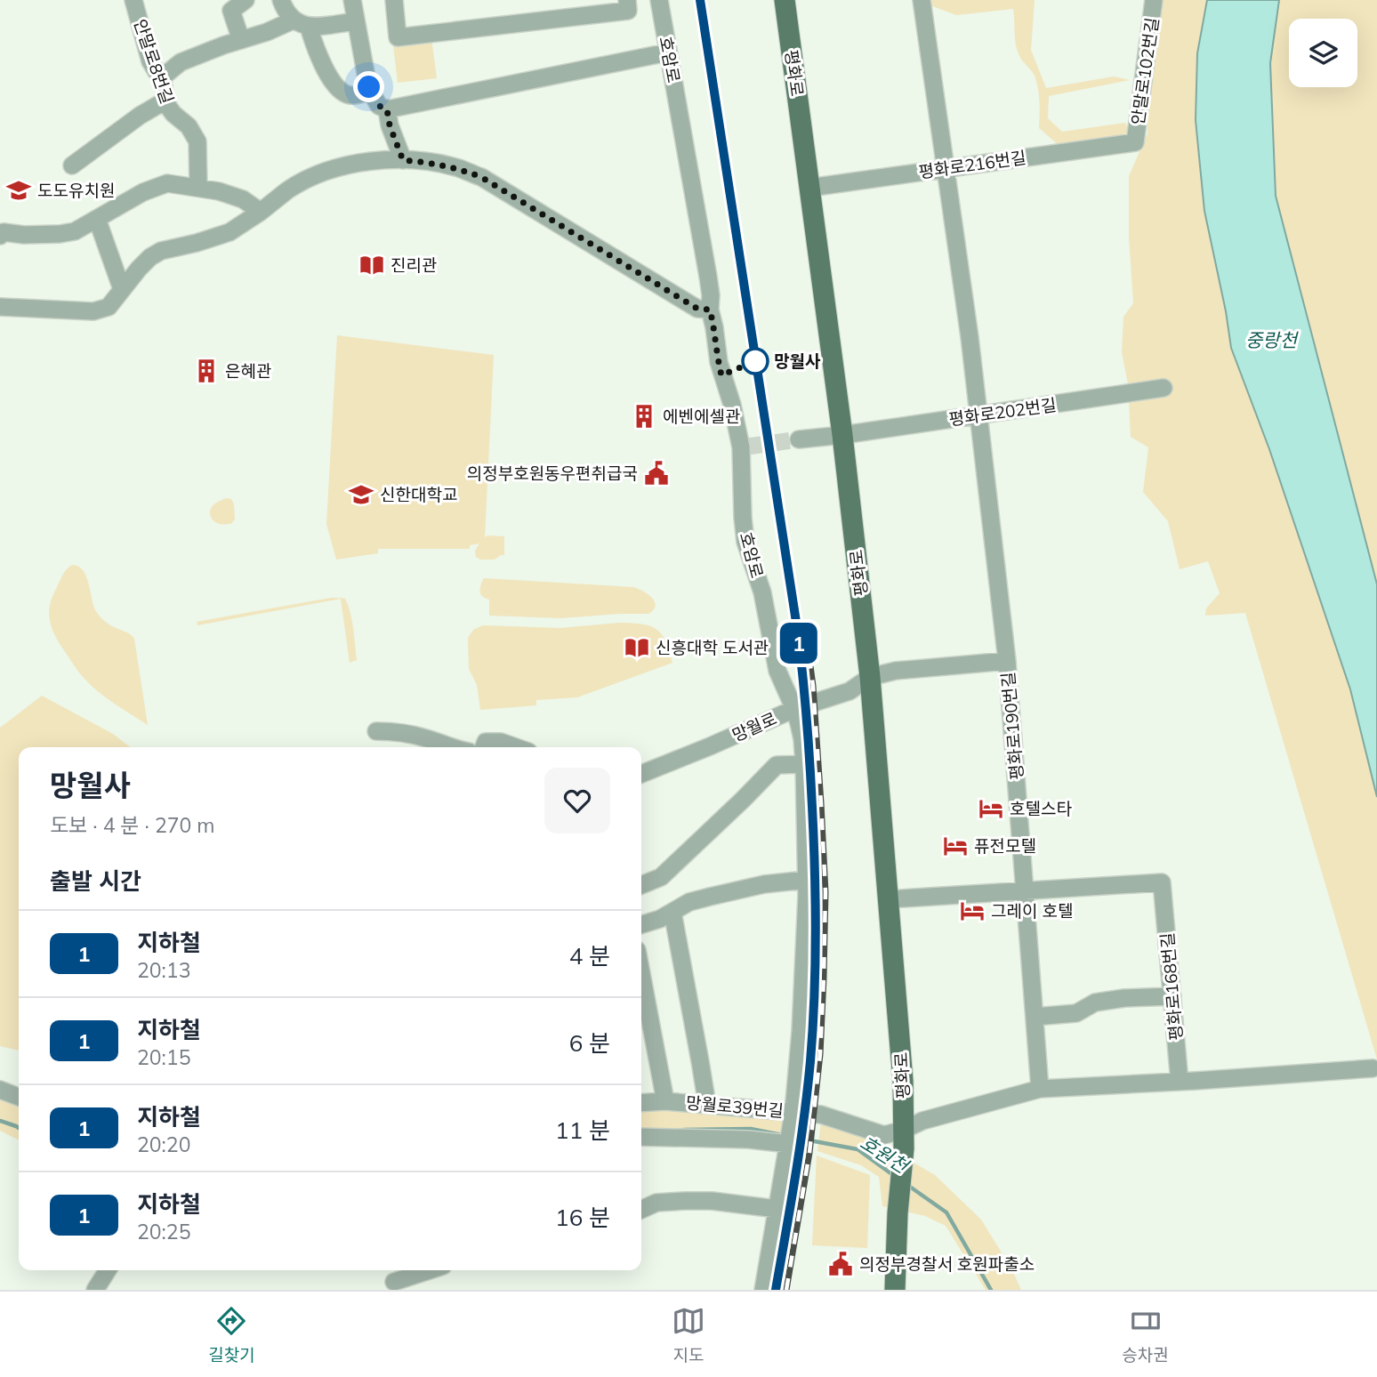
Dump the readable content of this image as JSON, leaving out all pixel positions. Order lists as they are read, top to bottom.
{
  "streets": {
    "main road": ["평화로"],
    "street": [
      "호암로",
      "안말로8번길",
      "안말로102번길",
      "평화로216번길",
      "평화로202번길",
      "평화로190번길",
      "망월로",
      "평화로168번길",
      "망월로39번길"
    ]
  },
  "crossings": [
    ["호암로", "망월로"],
    ["호암로", "망월로39번길"],
    ["안말로102번길", "평화로216번길"],
    ["평화로", "평화로216번길"],
    ["평화로", "평화로202번길"],
    ["평화로", "평화로190번길"],
    ["평화로", "망월로"],
    ["평화로", "평화로168번길"],
    ["평화로", "망월로39번길"],
    ["평화로190번길", "망월로"],
    ["평화로190번길", "평화로168번길"]
  ],
  "water": ["중랑천", "호원천"],
  "places": {
    "school or university": ["도도유치원", "신한대학교"],
    "library": ["진리관", "신흥대학 도서관"],
    "other": ["망월사"],
    "building": ["은혜관", "에벤에셀관"],
    "public building": ["의정부호원동우편취급국", "의정부경찰서 호원파출소"],
    "hotel": ["호텔스타", "퓨전모텔", "그레이 호텔"]
  },
  "lines": ["metro line 1"],
  "page": {
    "on_map": "1",
    "heading": [
      ["망월사", "도보 · 4 분 · 270 m"],
      "출발 시간"
    ],
    "list": [
      {
        "mark": "1",
        "name": "지하철",
        "note": "20:13",
        "value": "4 분"
      },
      {
        "mark": "1",
        "name": "지하철",
        "note": "20:15",
        "value": "6 분"
      },
      {
        "mark": "1",
        "name": "지하철",
        "note": "20:20",
        "value": "11 분"
      },
      {
        "mark": "1",
        "name": "지하철",
        "note": "20:25",
        "value": "16 분"
      }
    ],
    "tabs": ["길찾기", "지도", "승차권"]
  }
}
